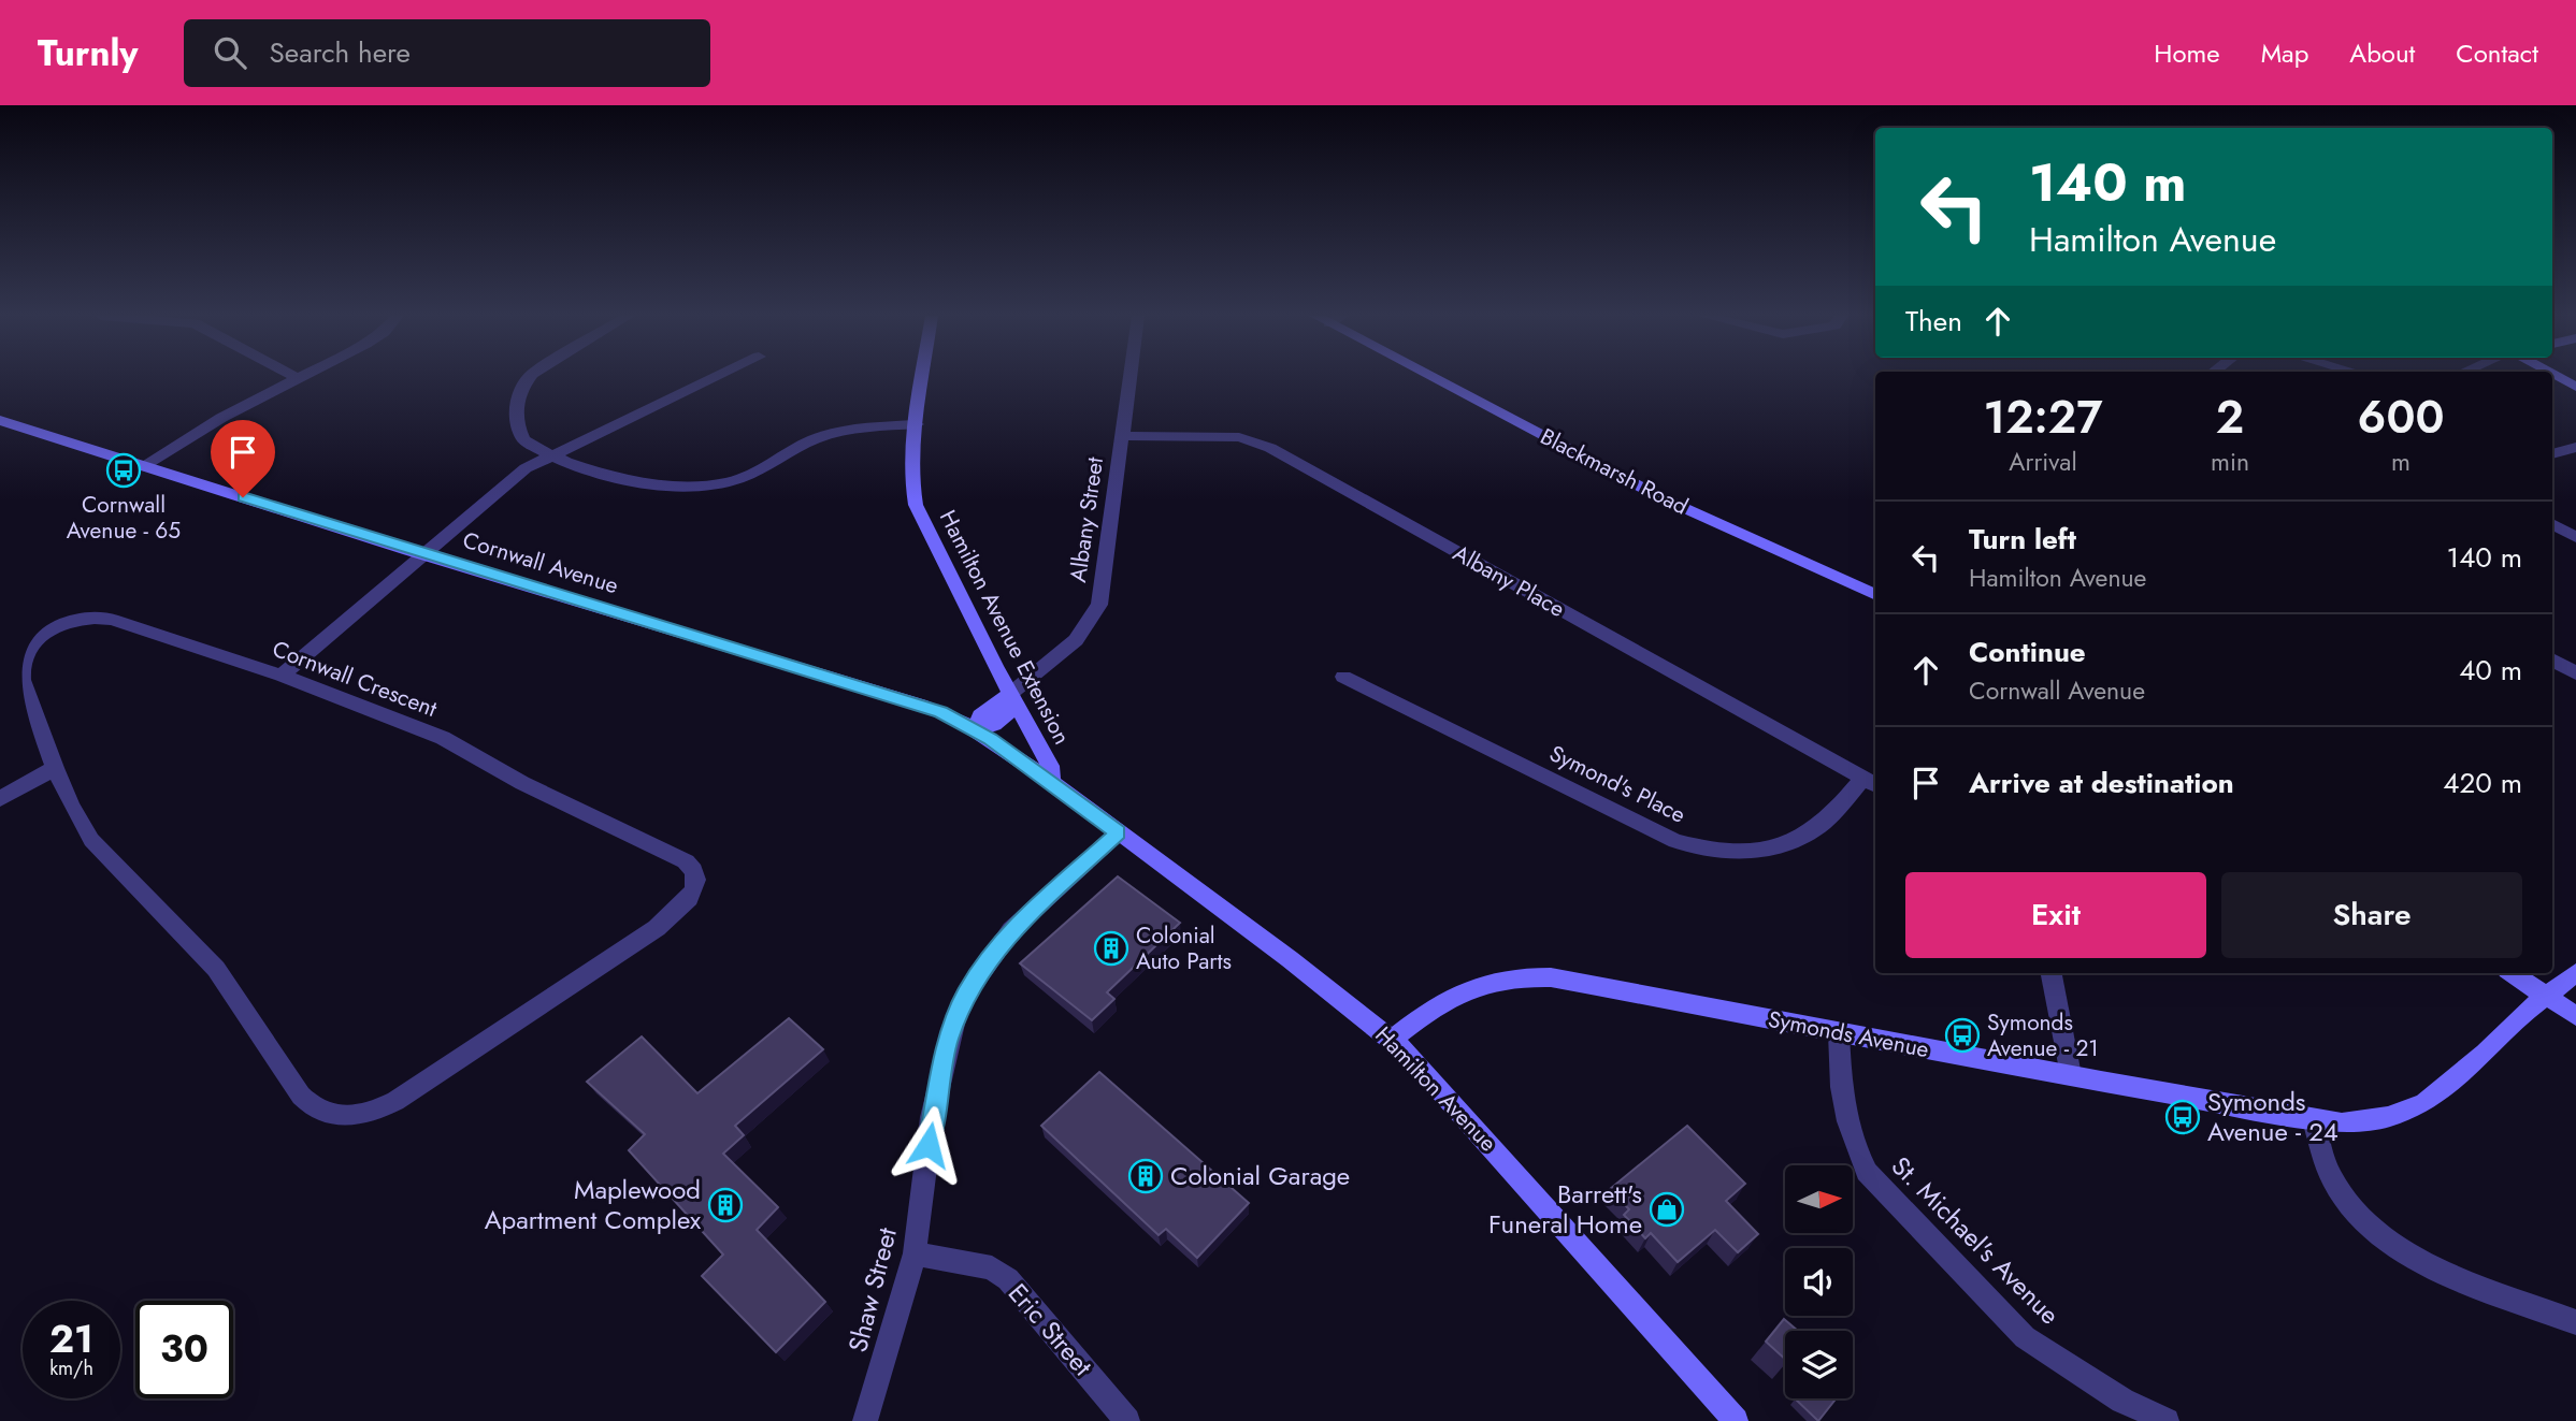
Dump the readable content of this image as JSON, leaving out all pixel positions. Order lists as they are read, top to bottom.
{
  "streets": {
    "street": [
      "Blackmarsh Road",
      "Albany Street",
      "Cornwall Avenue",
      "Albany Place",
      "Hamilton Avenue Extension",
      "Cornwall Crescent",
      "Symond's Place",
      "Symonds Avenue",
      "Hamilton Avenue",
      "St. Michael's Avenue",
      "Shaw Street",
      "Eric Street"
    ]
  },
  "crossings": [
    ["Albany Street", "Cornwall Avenue"],
    ["Albany Street", "Albany Place"],
    ["Albany Street", "Hamilton Avenue Extension"],
    ["Cornwall Avenue", "Hamilton Avenue Extension"],
    ["Cornwall Avenue", "Hamilton Avenue"],
    ["Albany Place", "Symond's Place"],
    ["Hamilton Avenue Extension", "Hamilton Avenue"],
    ["Symonds Avenue", "Hamilton Avenue"],
    ["Symonds Avenue", "St. Michael's Avenue"],
    ["Hamilton Avenue", "Shaw Street"],
    ["Shaw Street", "Eric Street"]
  ],
  "places": {
    "bus stop": ["Cornwall Avenue - 65", "Symonds Avenue - 21", "Symonds Avenue - 24"],
    "building": ["Colonial Auto Parts", "Colonial Garage", "Maplewood Apartment Complex"],
    "shop": ["Barrett's Funeral Home"]
  },
  "north": "right",
  "page": {
    "header": "Turnly",
    "search": "Search here",
    "nav": [
      "Home",
      "Map",
      "About",
      "Contact"
    ],
    "turn": ["140 m", "Hamilton Avenue"],
    "then": "Then",
    "eta": [
      "12:27",
      "Arrival",
      "2",
      "min",
      "600",
      "m"
    ],
    "list": [
      {
        "name": "Turn left",
        "note": "Hamilton Avenue",
        "value": "140 m"
      },
      {
        "name": "Continue",
        "note": "Cornwall Avenue",
        "value": "40 m"
      },
      {
        "name": "Arrive at destination",
        "value": "420 m"
      }
    ],
    "buttons": ["Exit", "Share"],
    "speed": "21 km/h",
    "limit": "30"
  }
}
